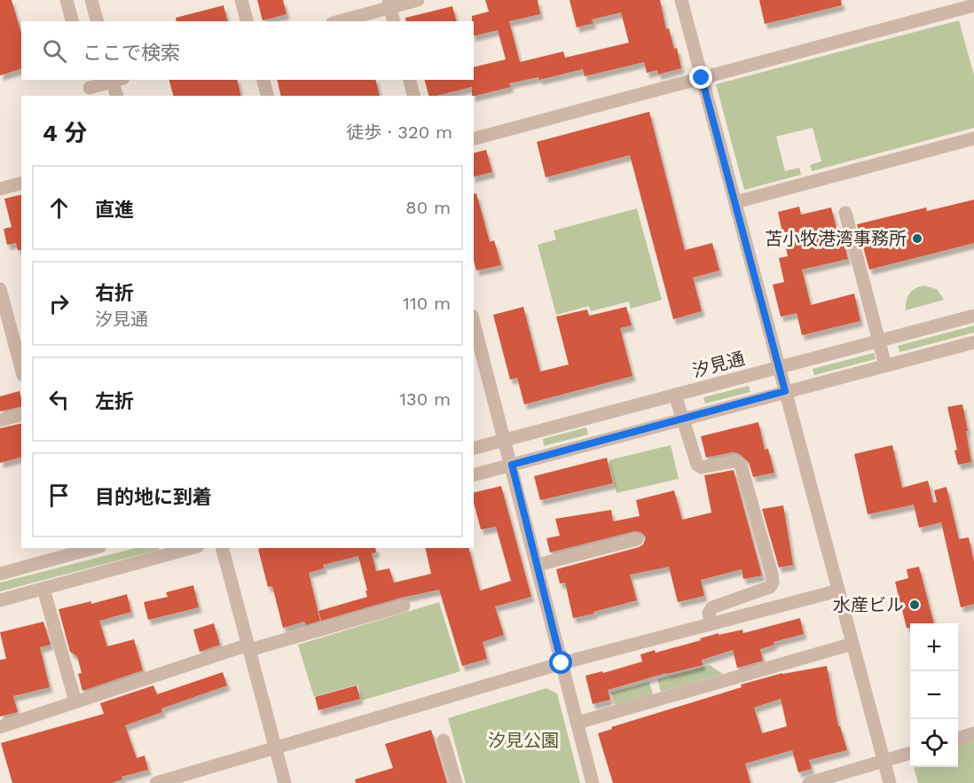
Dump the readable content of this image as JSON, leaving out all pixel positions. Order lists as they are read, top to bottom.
{
  "streets": {
    "street": ["汐見通"]
  },
  "parks": ["汐見公園"],
  "places": ["苫小牧港湾事務所", "水産ビル"],
  "page": {
    "search": "ここで検索",
    "heading": ["4 分", "徒歩 · 320 m"],
    "list": [
      ["直進", "80 m"],
      ["右折", "汐見通", "110 m"],
      ["左折", "130 m"],
      "目的地に到着"
    ],
    "map_buttons": ["+", "−"]
  }
}
